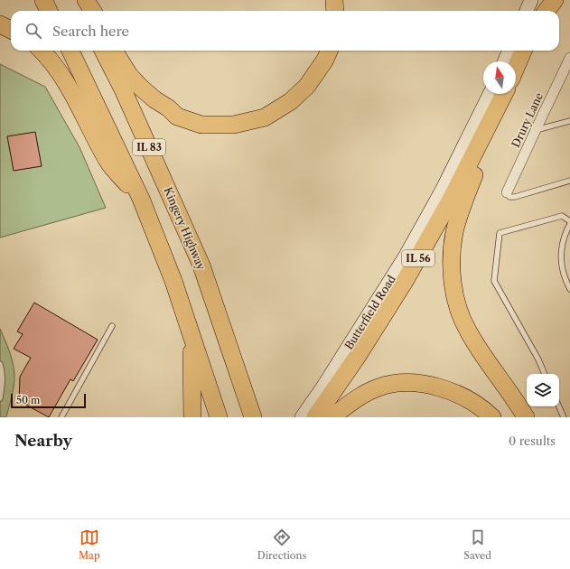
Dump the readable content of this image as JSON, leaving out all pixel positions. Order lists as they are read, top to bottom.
{
  "streets": {
    "highway": [
      "IL 83",
      "Kingery Highway",
      "IL 56",
      "Butterfield Road"
    ],
    "street": ["Drury Lane"]
  },
  "scale_bar": "50 m",
  "north": "top",
  "page": {
    "search": "Search here",
    "scale": "50 m",
    "heading": ["Nearby", "0 results"],
    "nav": ["Map", "Directions", "Saved"]
  }
}
